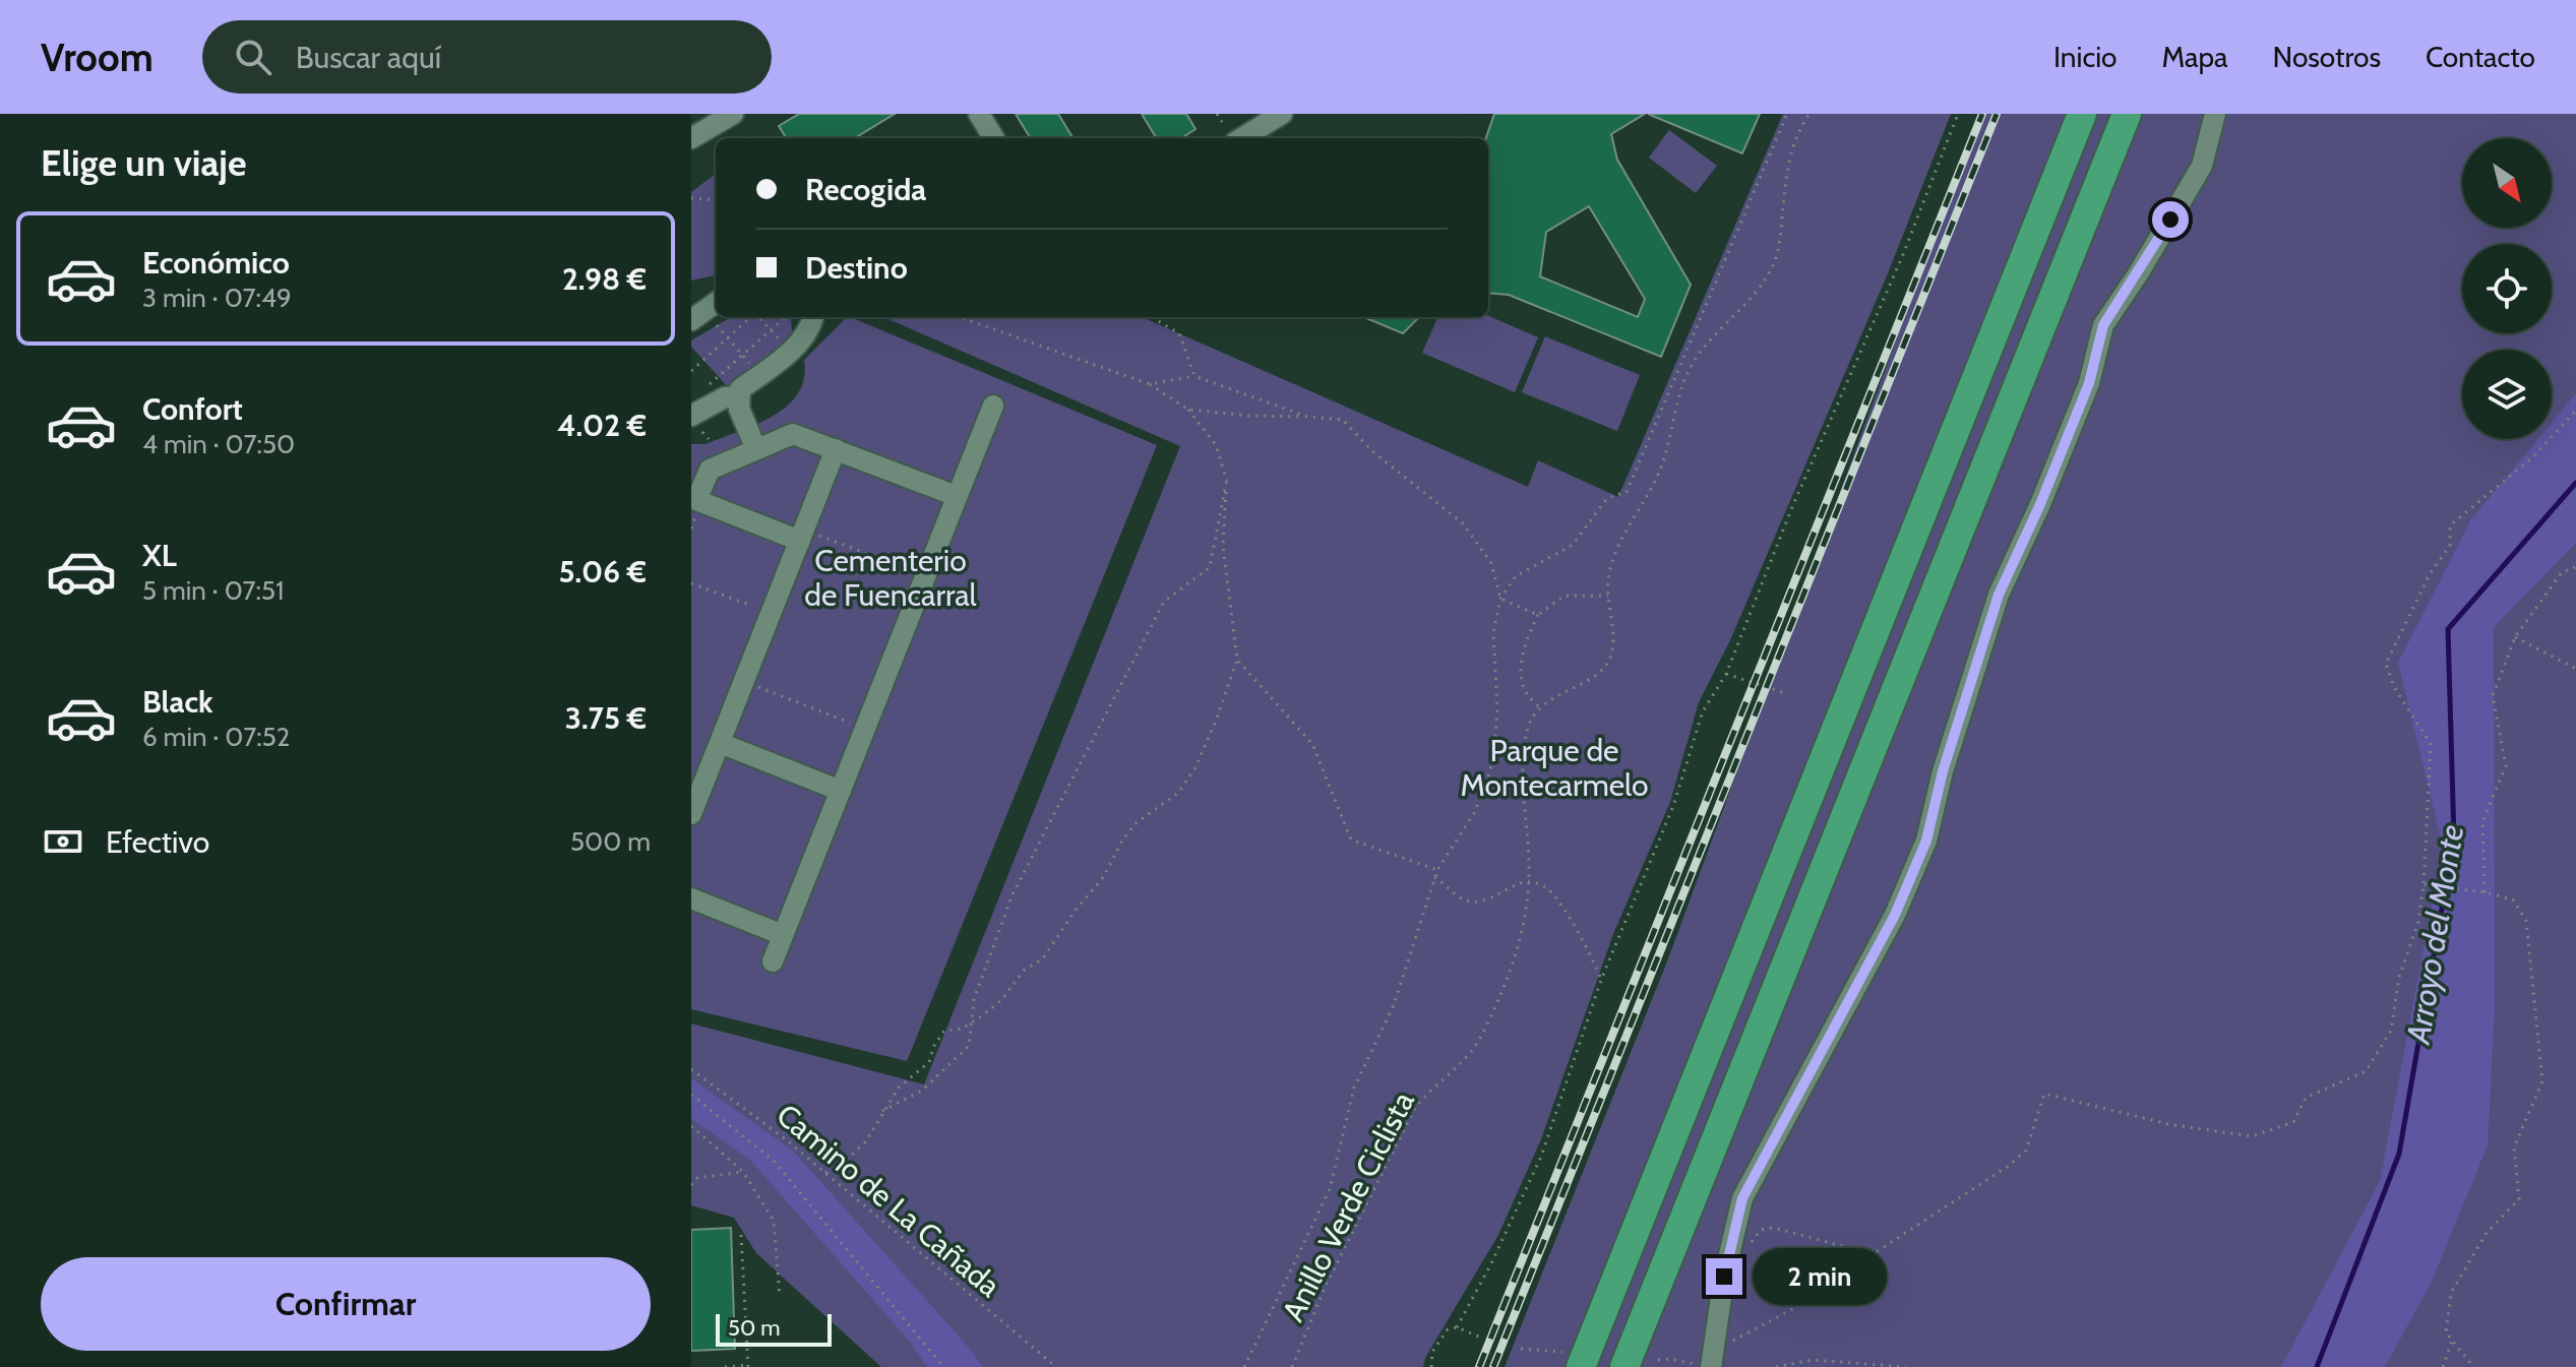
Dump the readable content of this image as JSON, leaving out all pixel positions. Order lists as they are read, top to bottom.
{
  "streets": {
    "path": ["Camino de La Cañada", "Anillo Verde Ciclista"]
  },
  "water": ["Arroyo del Monte"],
  "parks": ["Cementerio de Fuencarral", "Parque de Montecarmelo"],
  "scale_bar": "50 m",
  "north": "bottom right",
  "page": {
    "header": "Vroom",
    "search": "Buscar aquí",
    "nav": [
      "Inicio",
      "Mapa",
      "Nosotros",
      "Contacto"
    ],
    "heading": "Elige un viaje",
    "banner": ["Recogida", "Destino"],
    "list": [
      {
        "name": "Económico",
        "note": "3 min · 07:49",
        "value": "2.98 €"
      },
      {
        "name": "Confort",
        "note": "4 min · 07:50",
        "value": "4.02 €"
      },
      {
        "name": "XL",
        "note": "5 min · 07:51",
        "value": "5.06 €"
      },
      {
        "name": "Black",
        "note": "6 min · 07:52",
        "value": "3.75 €"
      }
    ],
    "pay": ["Efectivo", "500 m"],
    "buttons": "Confirmar",
    "bubble": "2 min",
    "scale": "50 m"
  }
}
